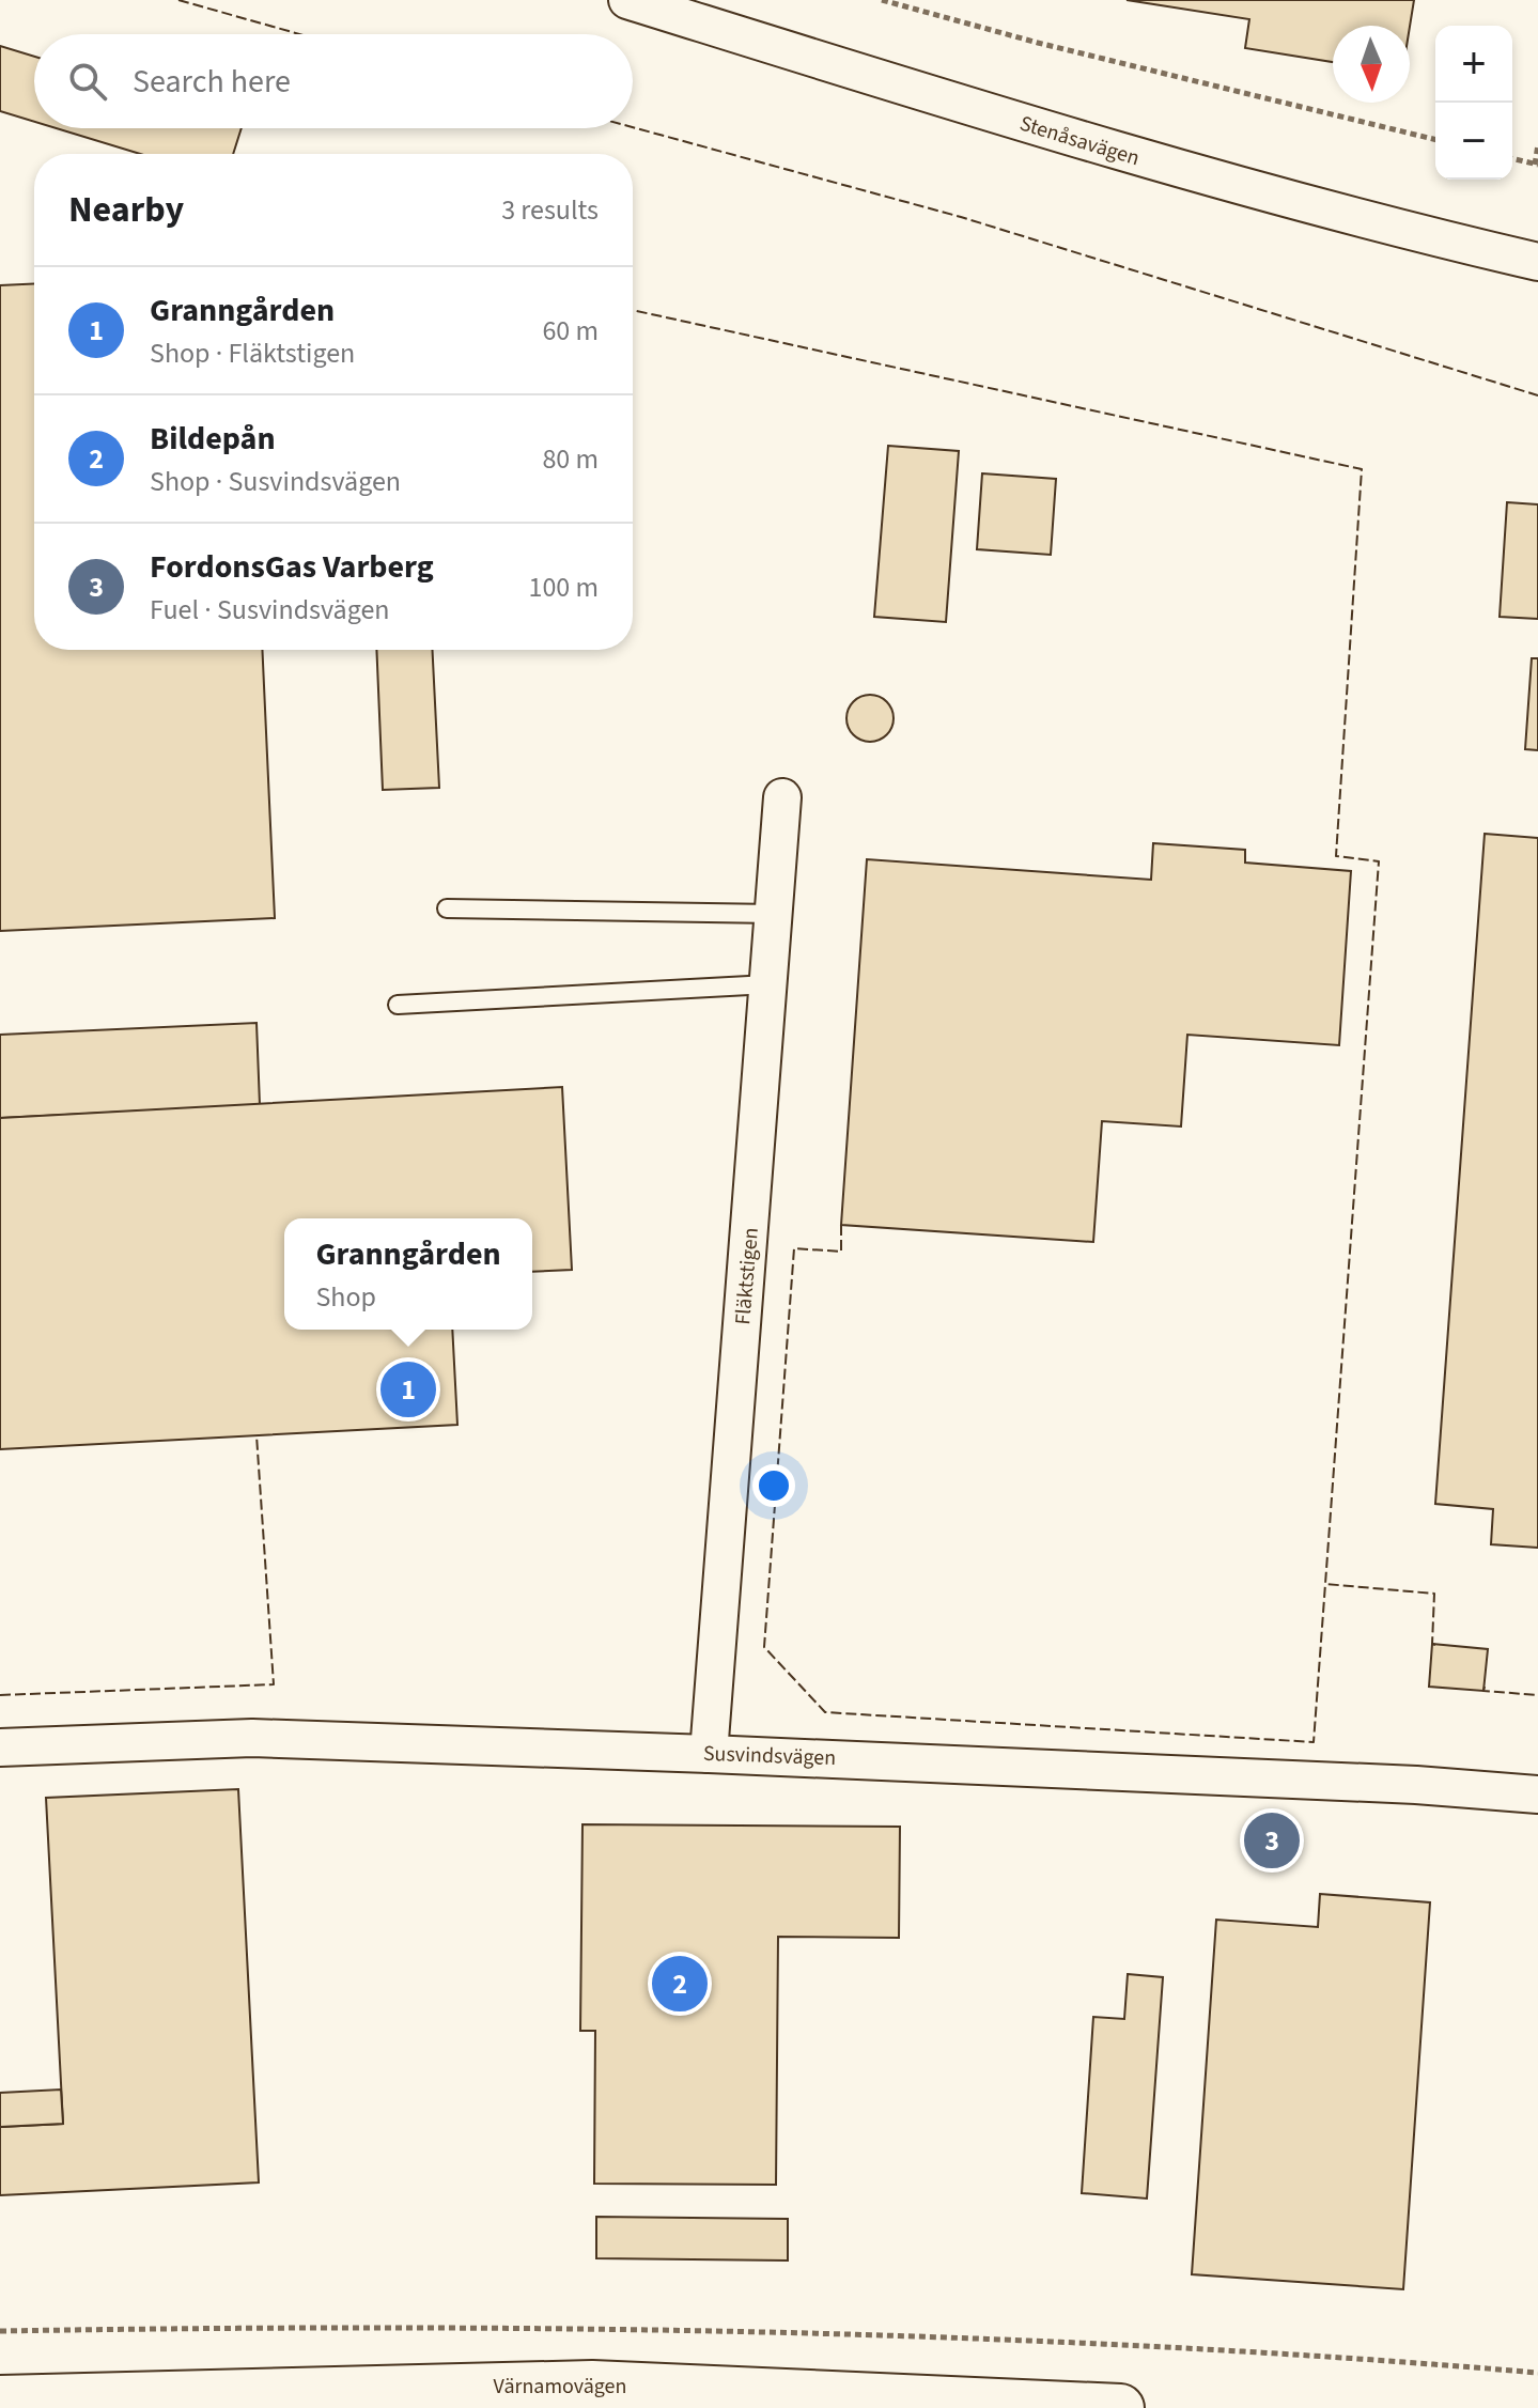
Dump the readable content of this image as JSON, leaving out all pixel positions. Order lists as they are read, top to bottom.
{
  "streets": {
    "main road": ["Värnamovägen"],
    "street": ["Stenåsavägen", "Fläktstigen", "Susvindsvägen"]
  },
  "crossings": [
    ["Fläktstigen", "Susvindsvägen"]
  ],
  "north": "bottom",
  "page": {
    "map_buttons": ["+", "−"],
    "search": "Search here",
    "heading": ["Nearby", "3 results"],
    "list": [
      {
        "mark": "1",
        "name": "Granngården",
        "note": "Shop · Fläktstigen",
        "value": "60 m"
      },
      {
        "mark": "2",
        "name": "Bildepån",
        "note": "Shop · Susvindsvägen",
        "value": "80 m"
      },
      {
        "mark": "3",
        "name": "FordonsGas Varberg",
        "note": "Fuel · Susvindsvägen",
        "value": "100 m"
      }
    ],
    "popup": ["Granngården", "Shop"],
    "pins": ["1", "3", "2"]
  }
}
